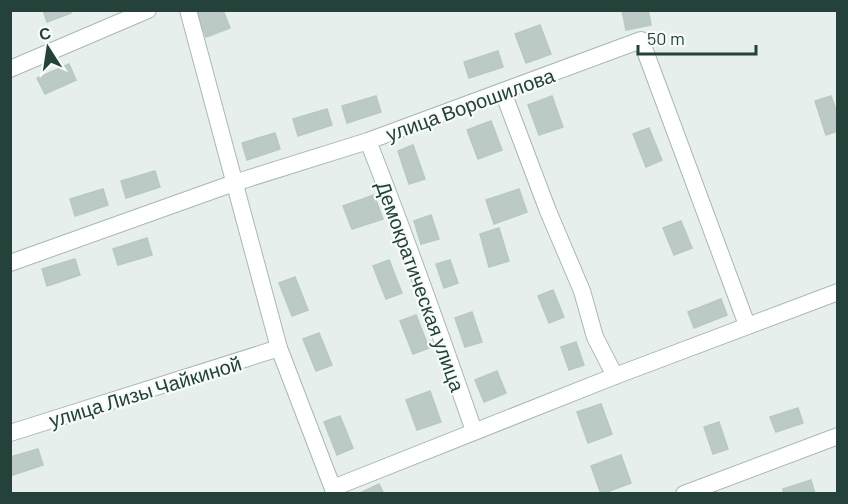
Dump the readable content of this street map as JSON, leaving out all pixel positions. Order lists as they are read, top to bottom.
{
  "streets": {
    "street": ["улица Ворошилова", "Демократическая улица", "улица Лизы Чайкиной"]
  },
  "crossings": [
    ["улица Ворошилова", "Демократическая улица"]
  ],
  "scale_bar": "50 m",
  "north": "top"
}
